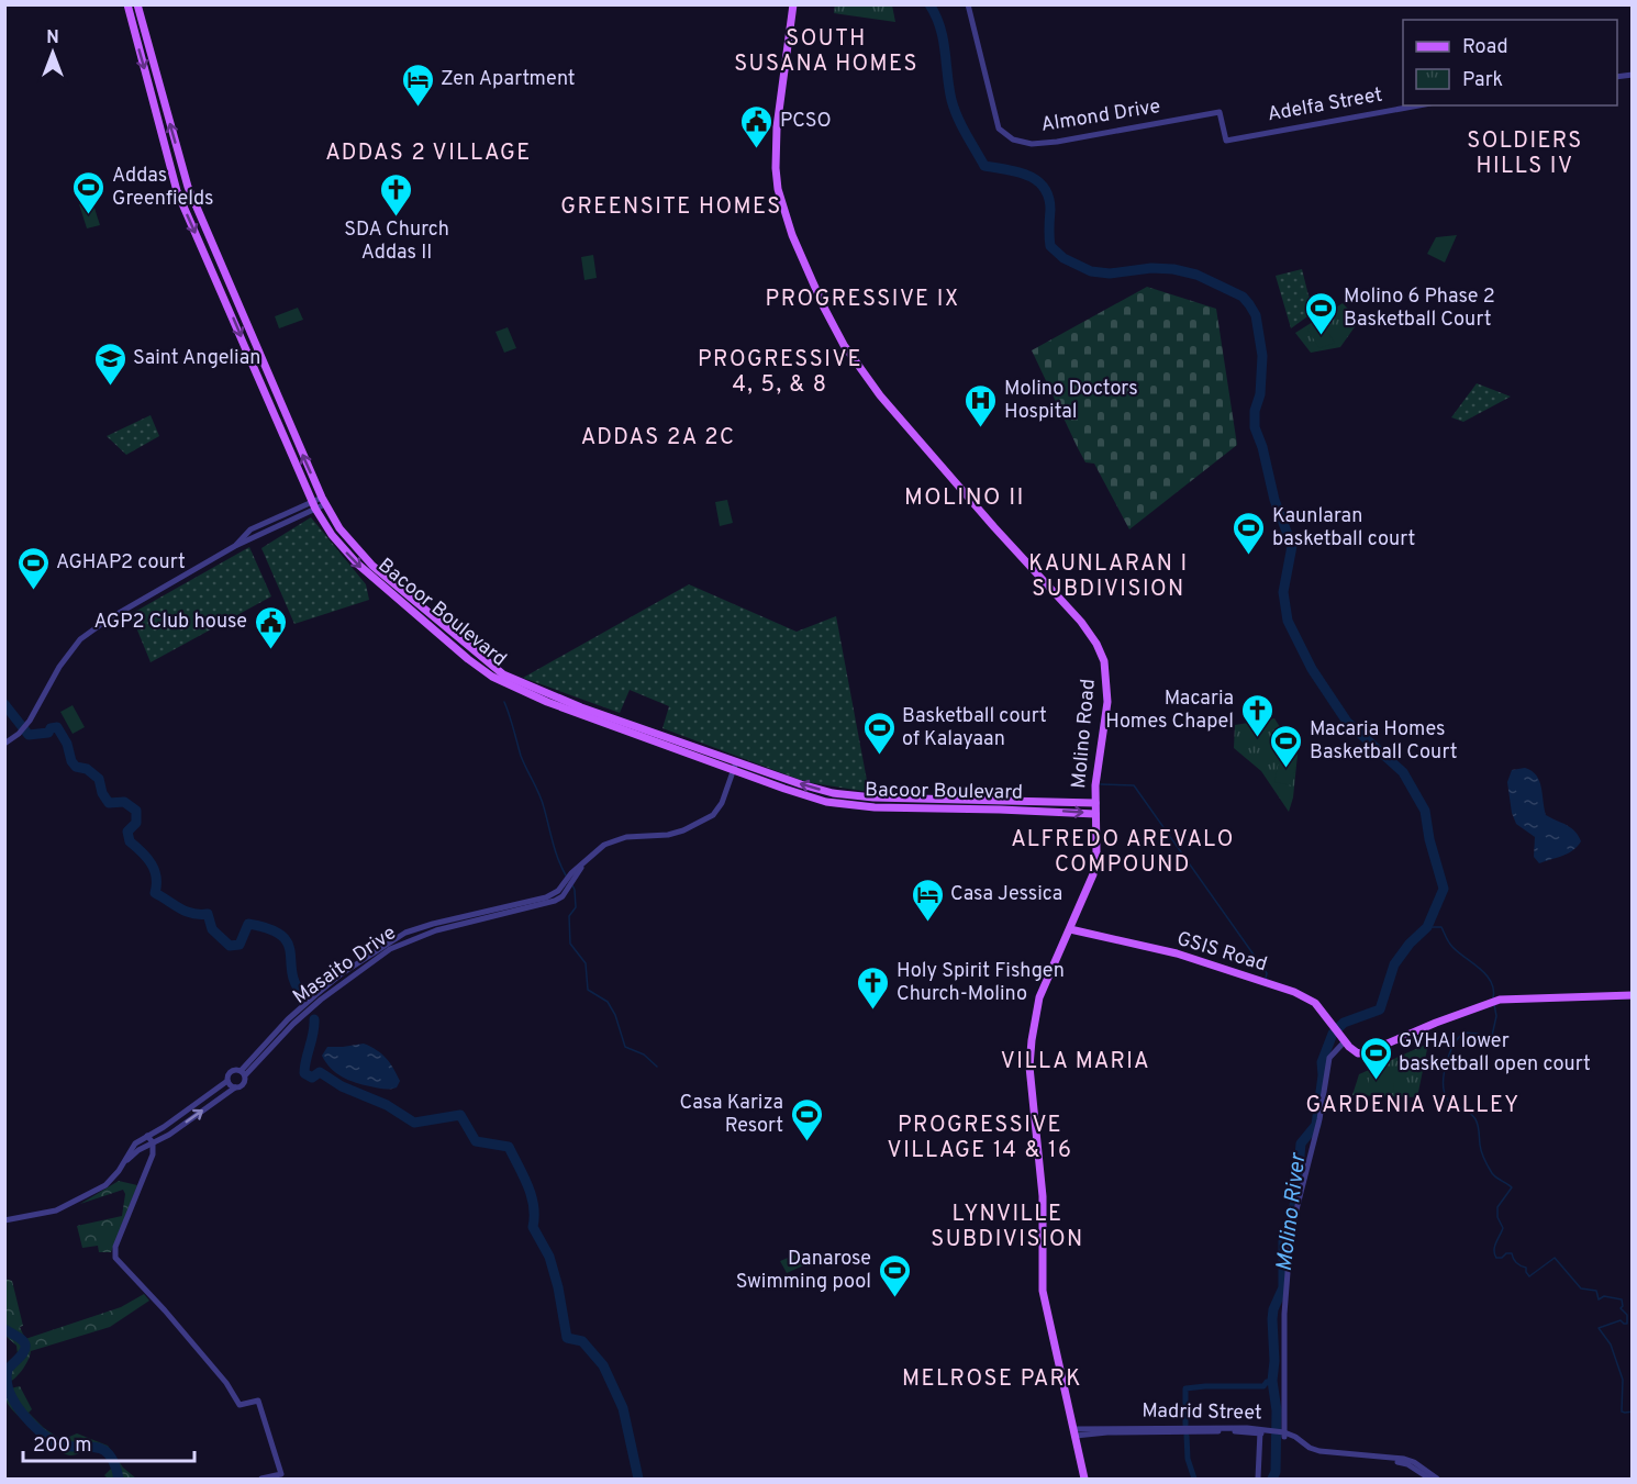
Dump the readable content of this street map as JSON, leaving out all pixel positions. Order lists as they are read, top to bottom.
{
  "streets": {
    "main road": ["Bacoor Boulevard", "Molino Road", "GSIS Road"],
    "street": [
      "Adelfa Street",
      "Almond Drive",
      "Masaito Drive",
      "Madrid Street"
    ]
  },
  "crossings": [
    ["Adelfa Street", "Almond Drive"],
    ["Bacoor Boulevard", "Molino Road"],
    ["Bacoor Boulevard", "Masaito Drive"],
    ["Molino Road", "GSIS Road"],
    ["Molino Road", "Madrid Street"]
  ],
  "districts": [
    "SOUTH SUSANA HOMES",
    "SOLDIERS HILLS IV",
    "ADDAS 2 VILLAGE",
    "GREENSITE HOMES",
    "PROGRESSIVE IX",
    "PROGRESSIVE 4, 5, & 8",
    "ADDAS 2A 2C",
    "MOLINO II",
    "KAUNLARAN I SUBDIVISION",
    "ALFREDO AREVALO COMPOUND",
    "VILLA MARIA",
    "GARDENIA VALLEY",
    "PROGRESSIVE VILLAGE 14 & 16",
    "LYNVILLE SUBDIVISION",
    "MELROSE PARK"
  ],
  "water": ["Molino River"],
  "places": {
    "hotel": ["Zen Apartment", "Casa Jessica"],
    "public building": ["PCSO", "AGP2 Club house"],
    "sports": [
      "Addas Greenfields",
      "Molino 6 Phase 2 Basketball Court",
      "Kaunlaran basketball court",
      "AGHAP2 court",
      "Basketball court of Kalayaan",
      "Macaria Homes Basketball Court",
      "GVHAI lower basketball open court",
      "Casa Kariza Resort",
      "Danarose Swimming pool"
    ],
    "church": ["SDA Church Addas II", "Macaria Homes Chapel", "Holy Spirit Fishgen Church-Molino"],
    "school or university": ["Saint Angelian"],
    "hospital": ["Molino Doctors Hospital"]
  },
  "legend": ["Road", "Park"],
  "scale_bar": "200 m",
  "north": "top"
}
